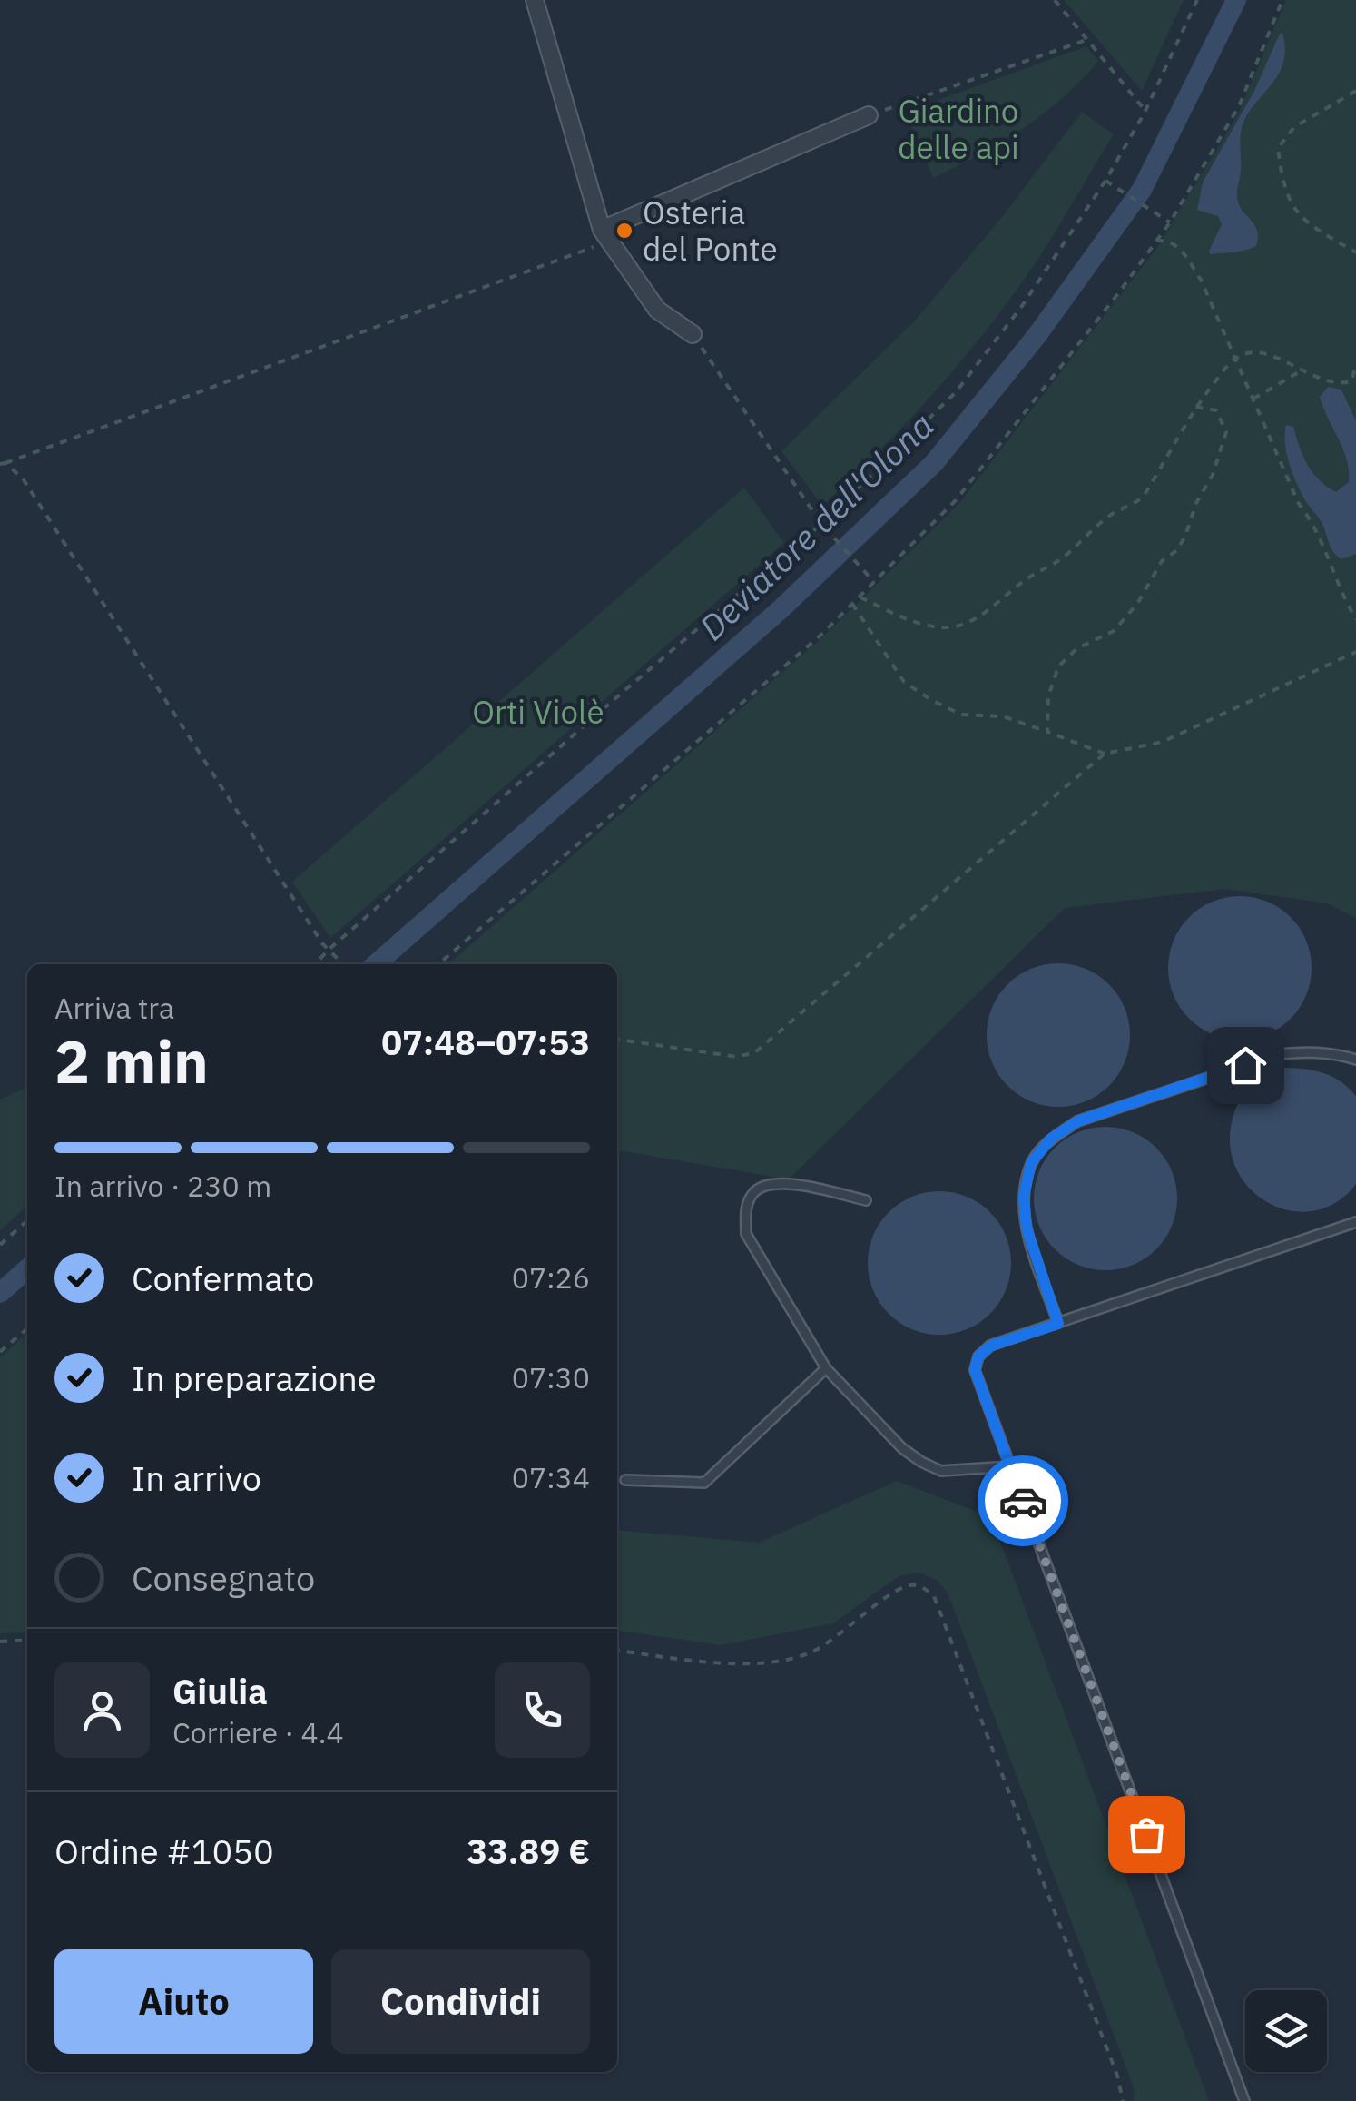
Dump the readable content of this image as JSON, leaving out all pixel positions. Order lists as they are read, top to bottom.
{
  "water": ["Deviatore dell'Olona"],
  "parks": ["Giardino delle api", "Orti Violè"],
  "places": ["Osteria del Ponte"],
  "page": {
    "heading": ["2 min", "Arriva tra", "07:48–07:53"],
    "panel": [
      "Giulia",
      "Corriere · 4.4",
      "Ordine #1050",
      "33.89 €"
    ],
    "bar": "In arrivo · 230 m",
    "list": [
      ["Confermato", "07:26"],
      ["In preparazione", "07:30"],
      ["In arrivo", "07:34"],
      "Consegnato"
    ],
    "buttons": ["Aiuto", "Condividi"]
  }
}
